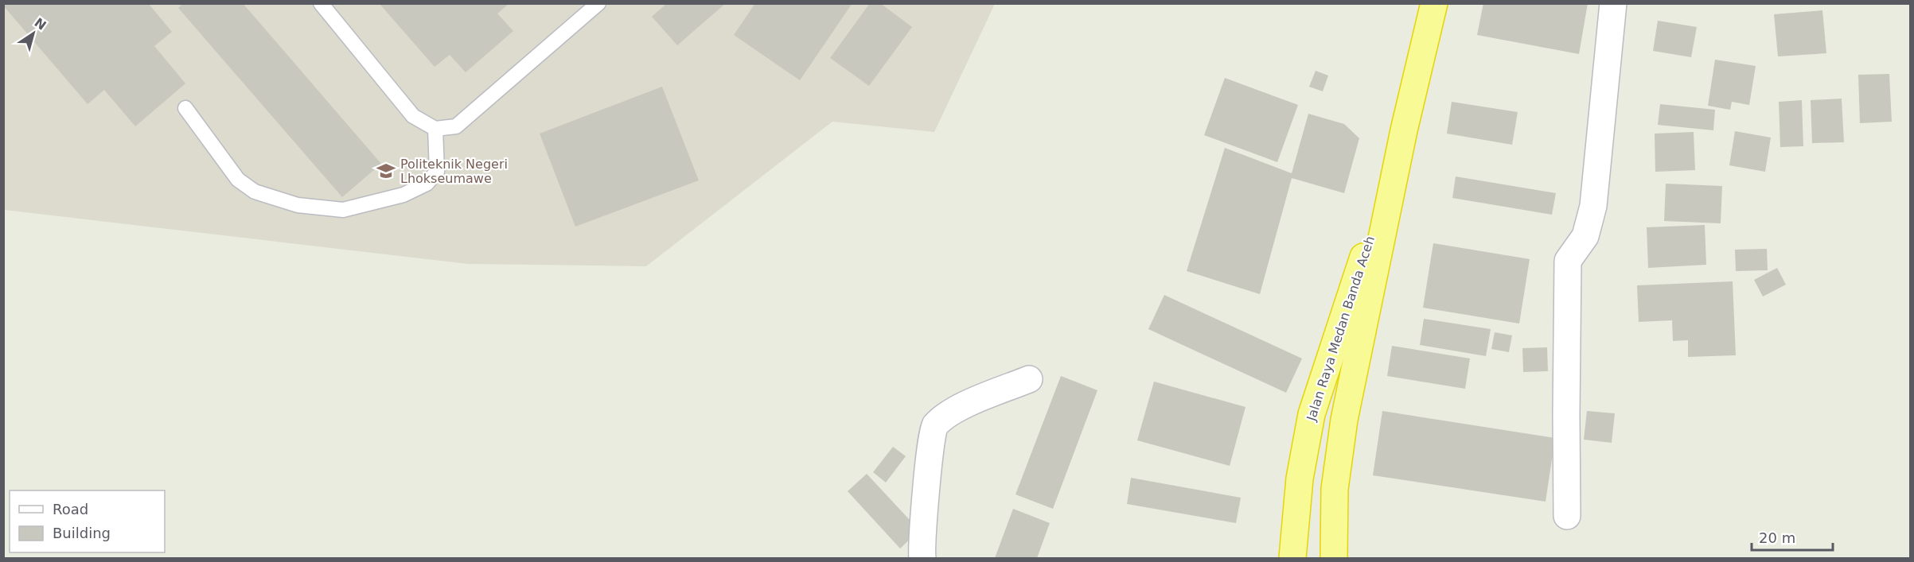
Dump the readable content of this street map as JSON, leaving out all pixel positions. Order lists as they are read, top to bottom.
{
  "streets": {
    "highway": ["Jalan Raya Medan Banda Aceh"]
  },
  "places": {
    "school or university": ["Politeknik Negeri Lhokseumawe"]
  },
  "legend": ["Road", "Building"],
  "scale_bar": "20 m",
  "north": "top right"
}
